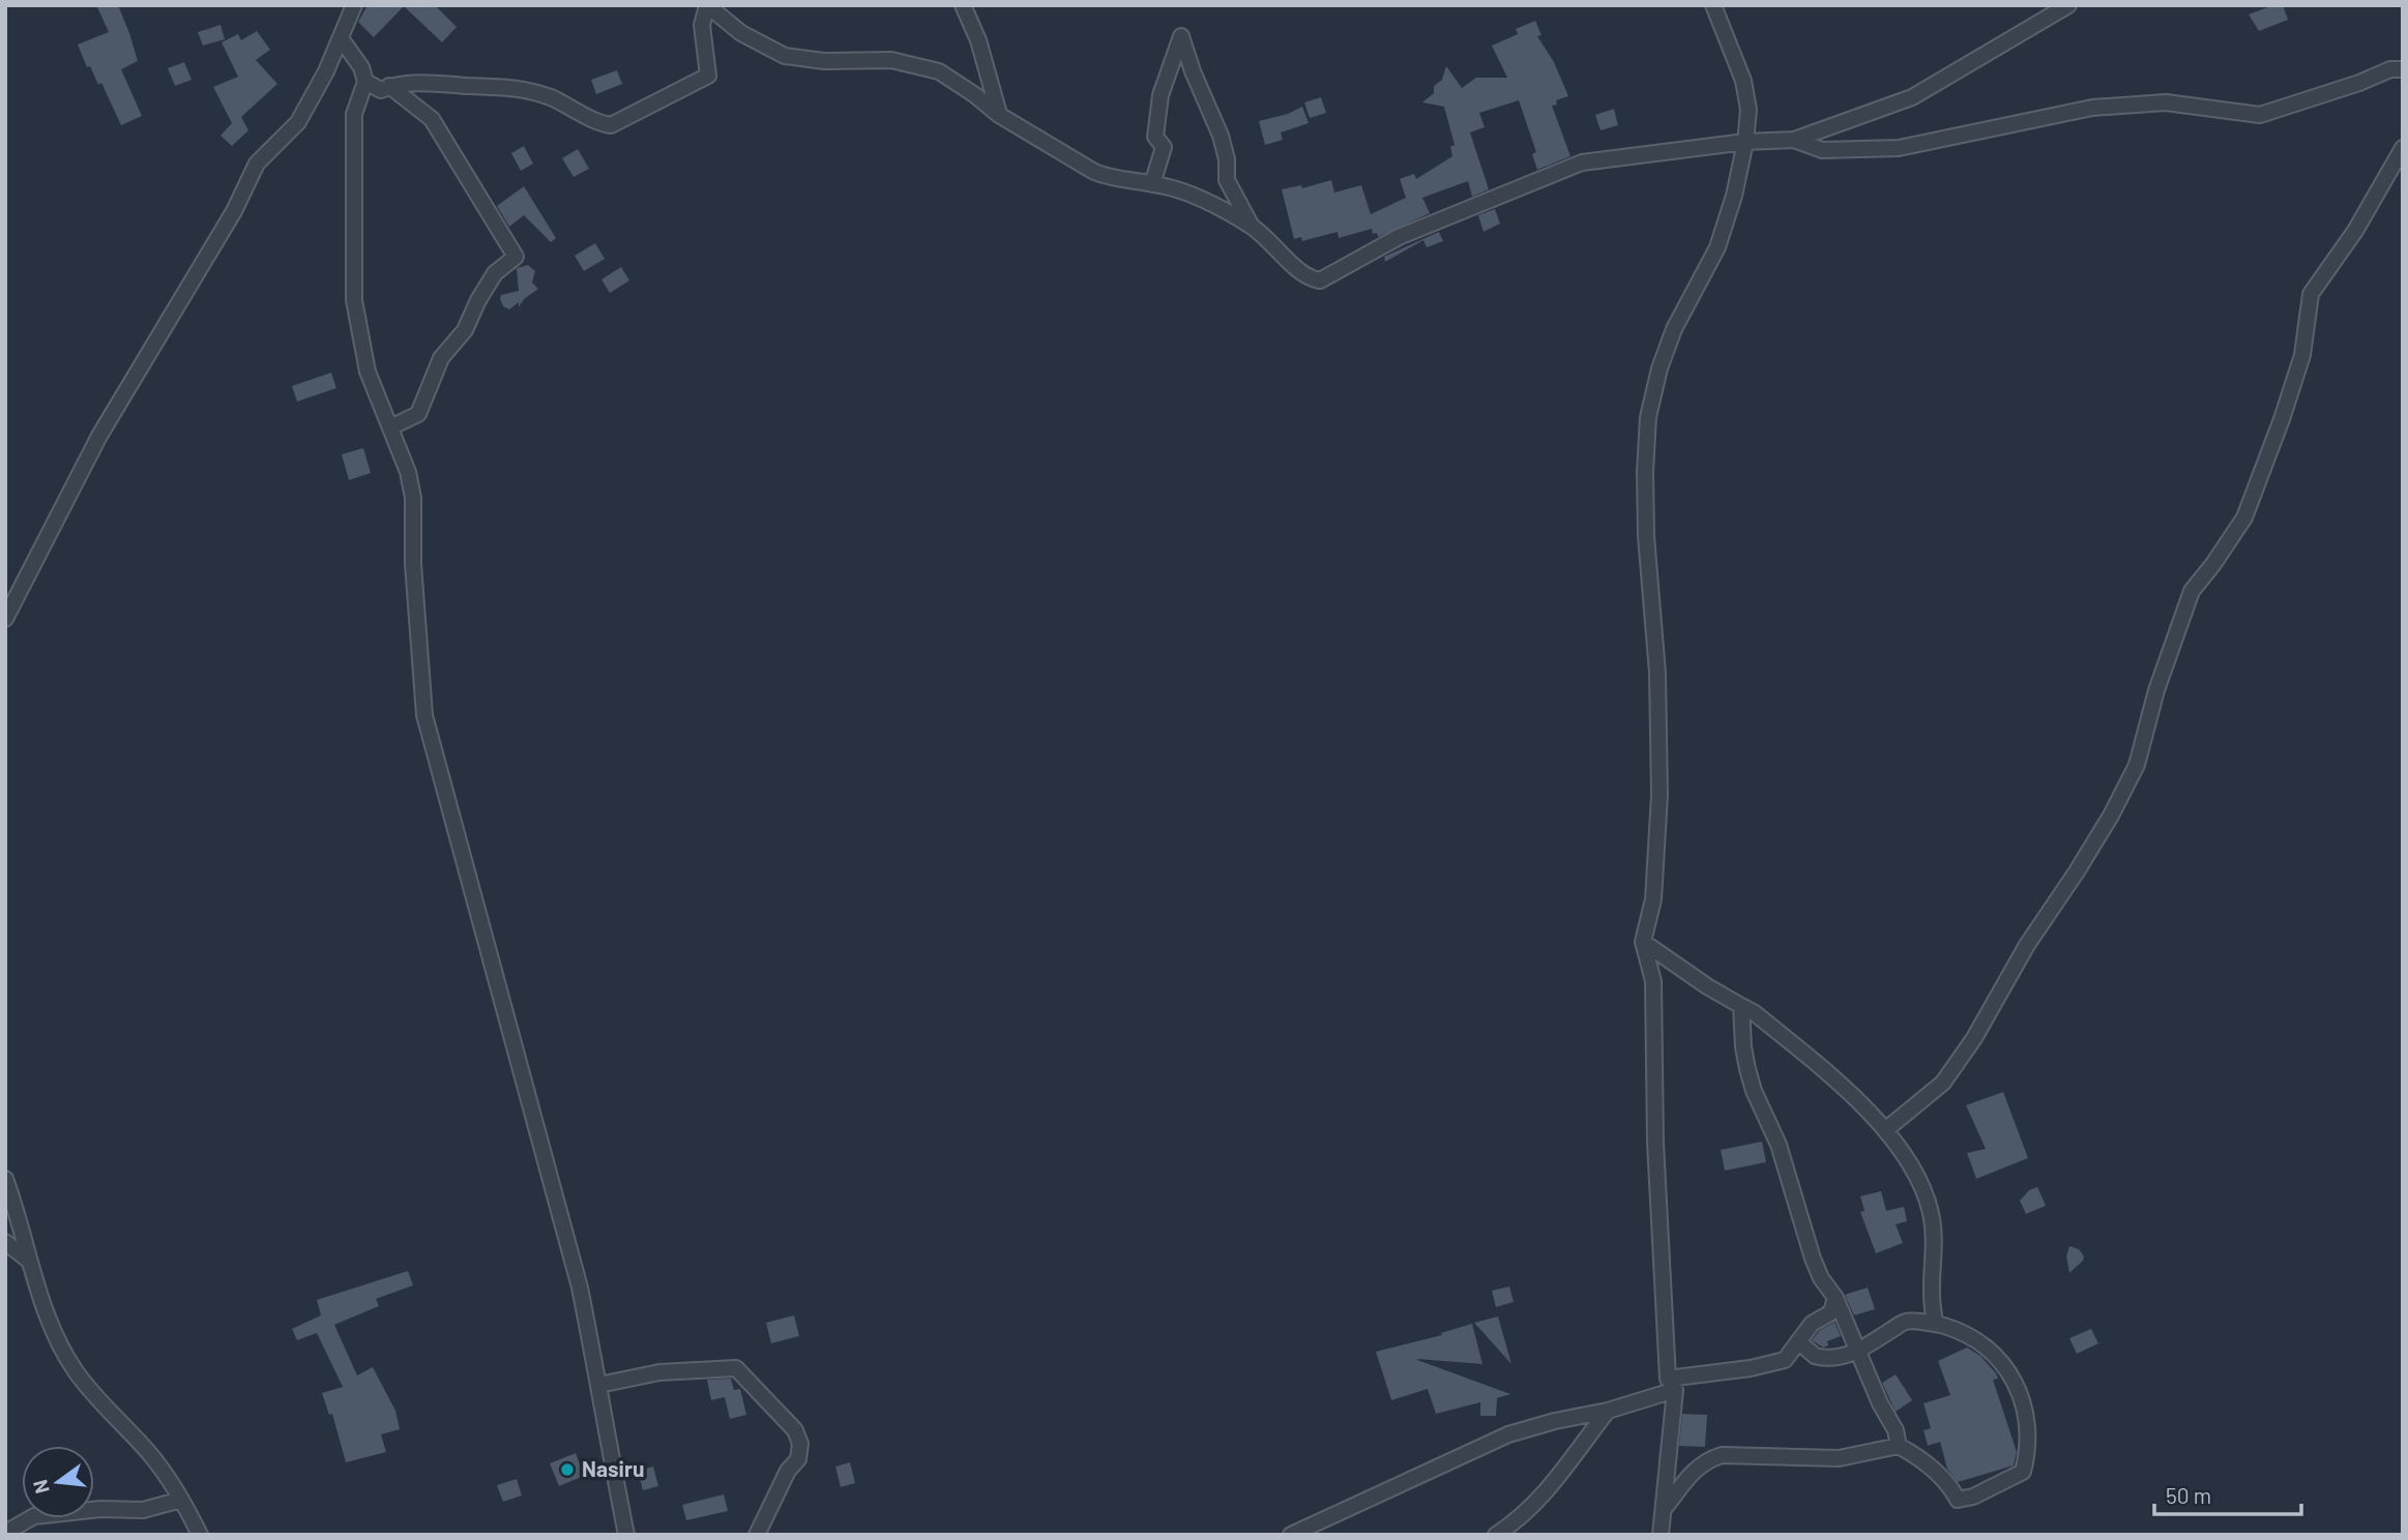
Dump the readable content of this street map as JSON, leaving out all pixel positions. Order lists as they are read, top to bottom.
{
  "places": ["Nasiru"],
  "scale_bar": "50 m",
  "north": "left"
}
